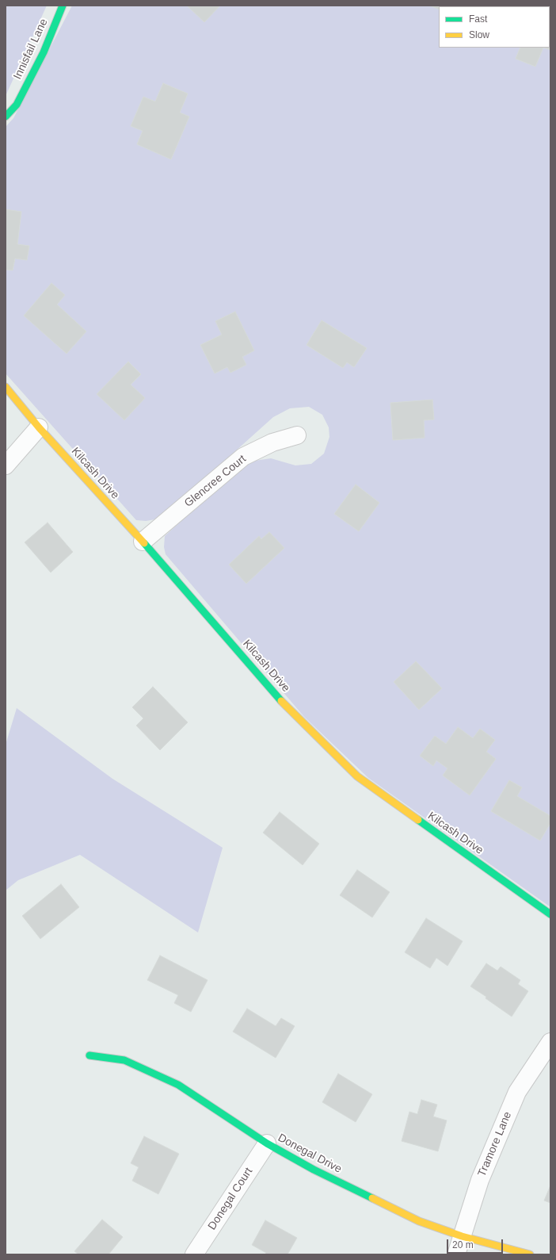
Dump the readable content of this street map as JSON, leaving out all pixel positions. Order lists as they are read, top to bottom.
{
  "streets": {
    "street": [
      "Innisfail Lane",
      "Kilcash Drive",
      "Glencree Court",
      "Tramore Lane",
      "Donegal Drive",
      "Donegal Court"
    ]
  },
  "crossings": [
    ["Kilcash Drive", "Glencree Court"],
    ["Tramore Lane", "Donegal Drive"],
    ["Donegal Drive", "Donegal Court"]
  ],
  "legend": ["Fast", "Slow"],
  "scale_bar": "20 m"
}
